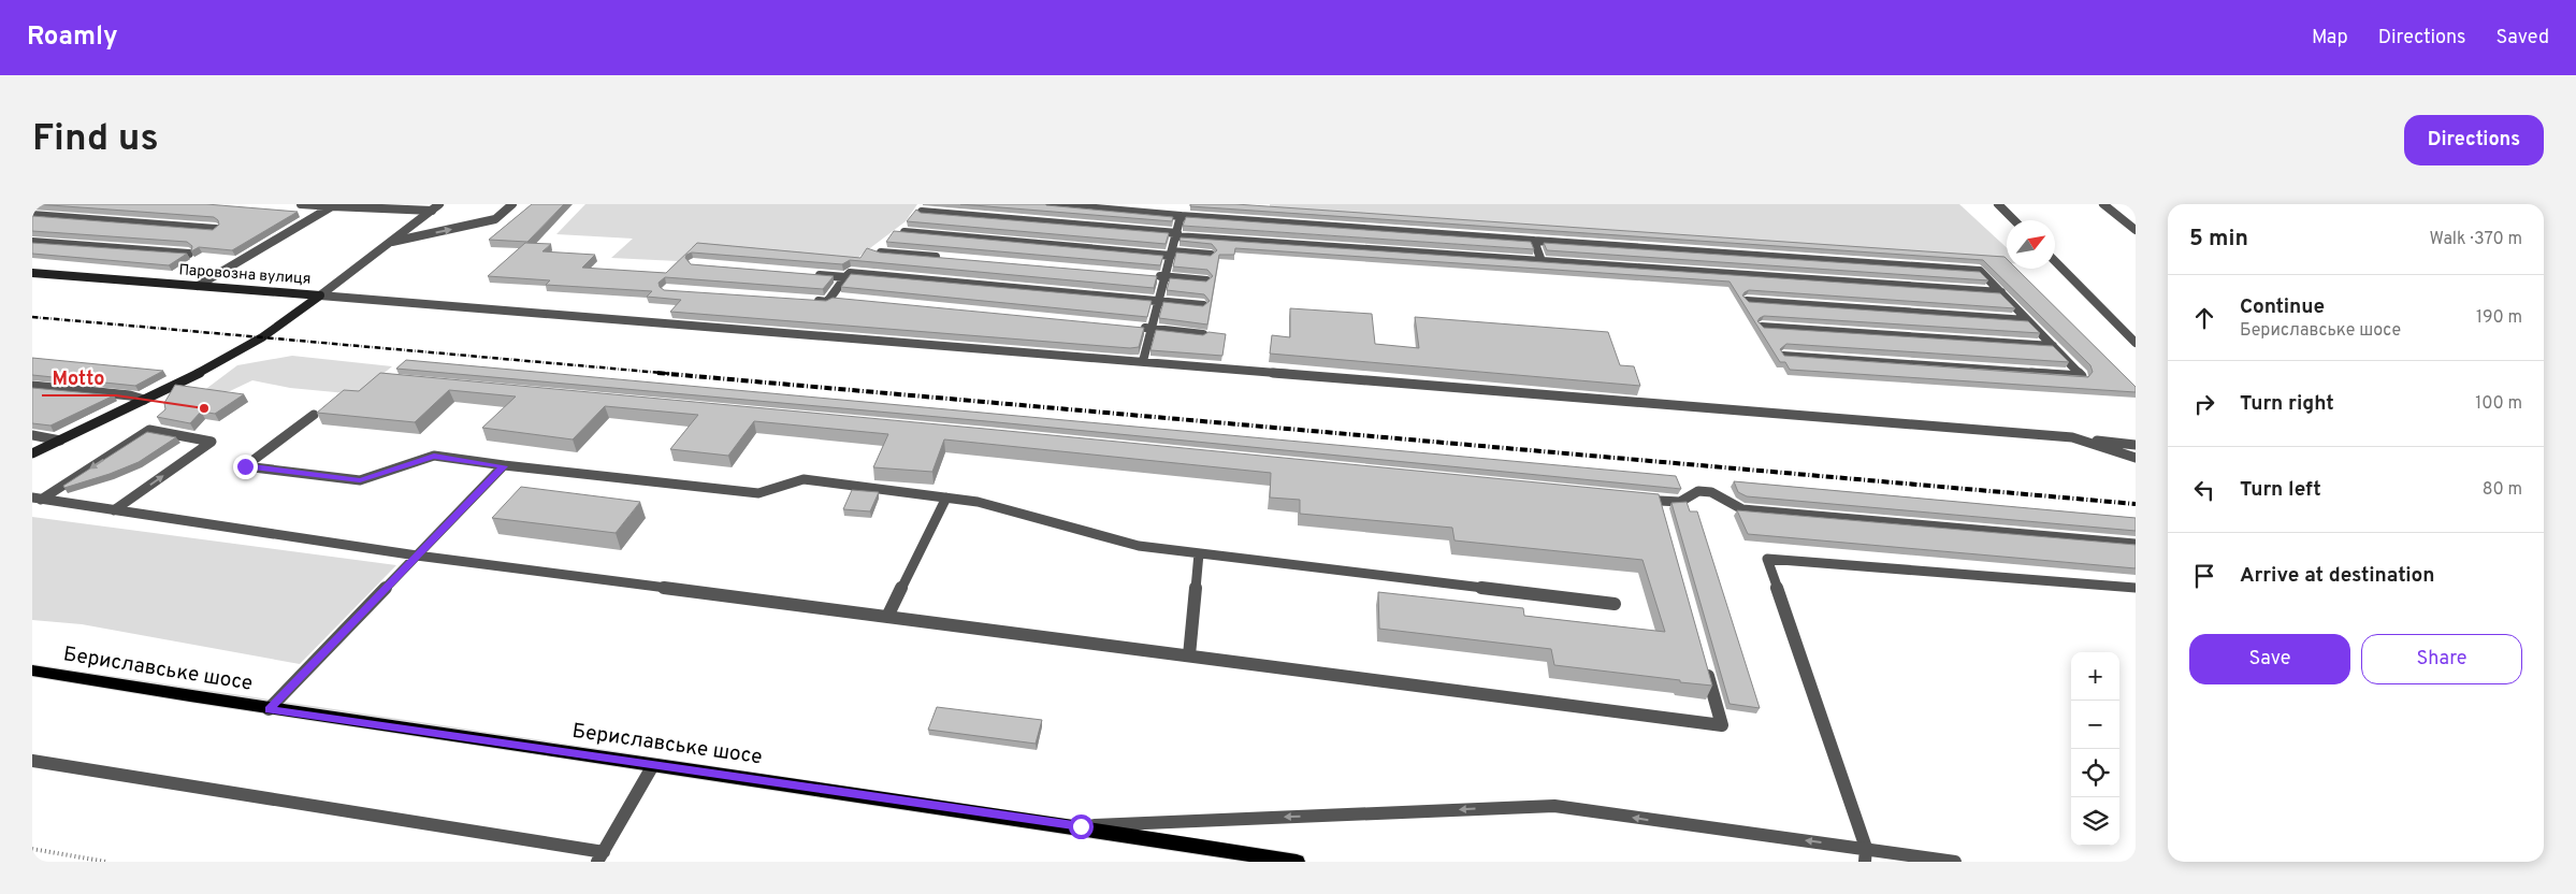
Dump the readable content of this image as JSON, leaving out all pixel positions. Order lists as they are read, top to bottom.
{
  "streets": {
    "main road": ["Паровозна вулиця", "Бериславське шосе"]
  },
  "places": ["Motto"],
  "north": "top right",
  "page": {
    "header": "Roamly",
    "nav": ["Map", "Directions", "Saved"],
    "buttons": [
      "Directions",
      ["Save", "Share"]
    ],
    "title": "Find us",
    "heading": ["5 min", "Walk · 370 m"],
    "list": [
      ["Continue", "Бериславське шосе", "190 m"],
      ["Turn right", "100 m"],
      ["Turn left", "80 m"],
      "Arrive at destination"
    ],
    "map_buttons": ["+", "−"]
  }
}
